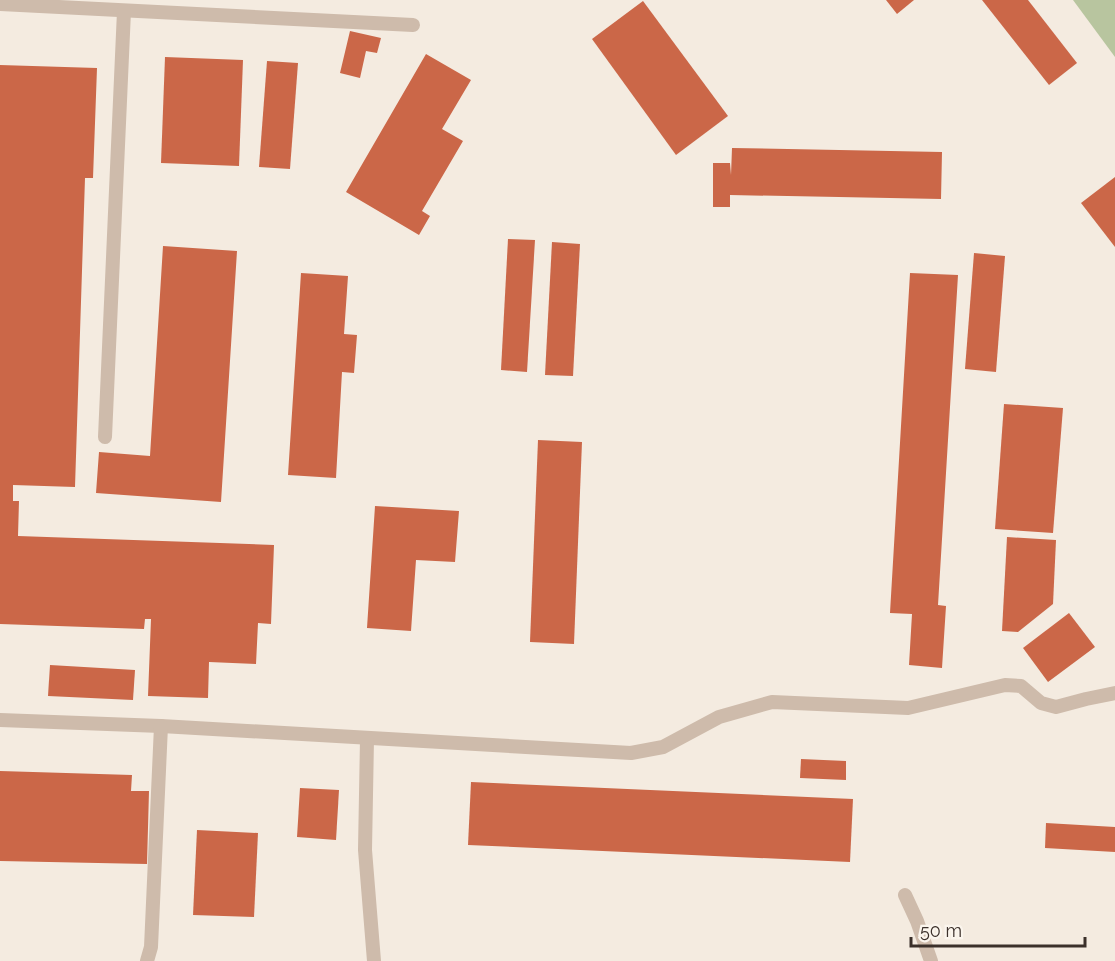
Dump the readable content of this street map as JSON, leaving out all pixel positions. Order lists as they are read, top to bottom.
{
  "scale_bar": "50 m"
}
